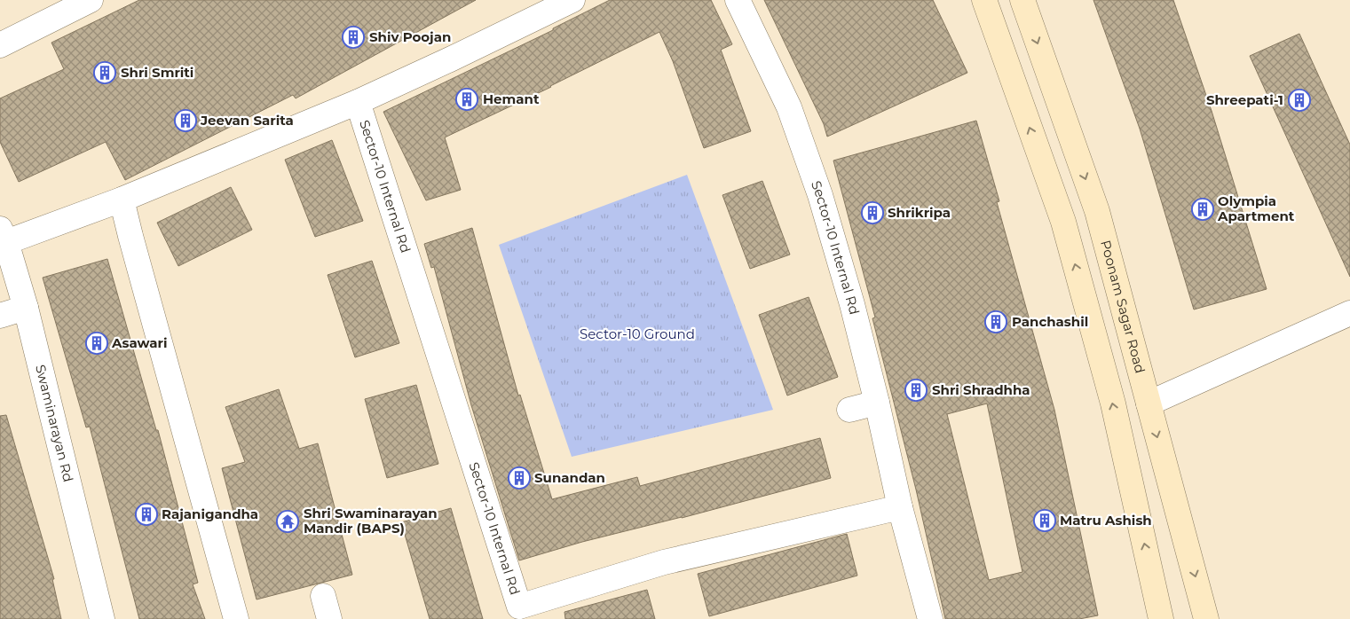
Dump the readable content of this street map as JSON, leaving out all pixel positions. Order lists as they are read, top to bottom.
{
  "streets": {
    "main road": ["Poonam Sagar Road"],
    "street": ["Sector-10 Internal Rd", "Swaminarayan Rd"]
  },
  "crossings": [
    ["Sector-10 Internal Rd", "Swaminarayan Rd"]
  ],
  "parks": ["Sector-10 Ground"],
  "places": {
    "building": [
      "Shiv Poojan",
      "Shri Smriti",
      "Hemant",
      "Shreepati-1",
      "Jeevan Sarita",
      "Olympia Apartment",
      "Shrikripa",
      "Panchashil",
      "Asawari",
      "Shri Shradhha",
      "Sunandan",
      "Rajanigandha",
      "Matru Ashish"
    ],
    "temple": ["Shri Swaminarayan Mandir (BAPS)"]
  }
}
